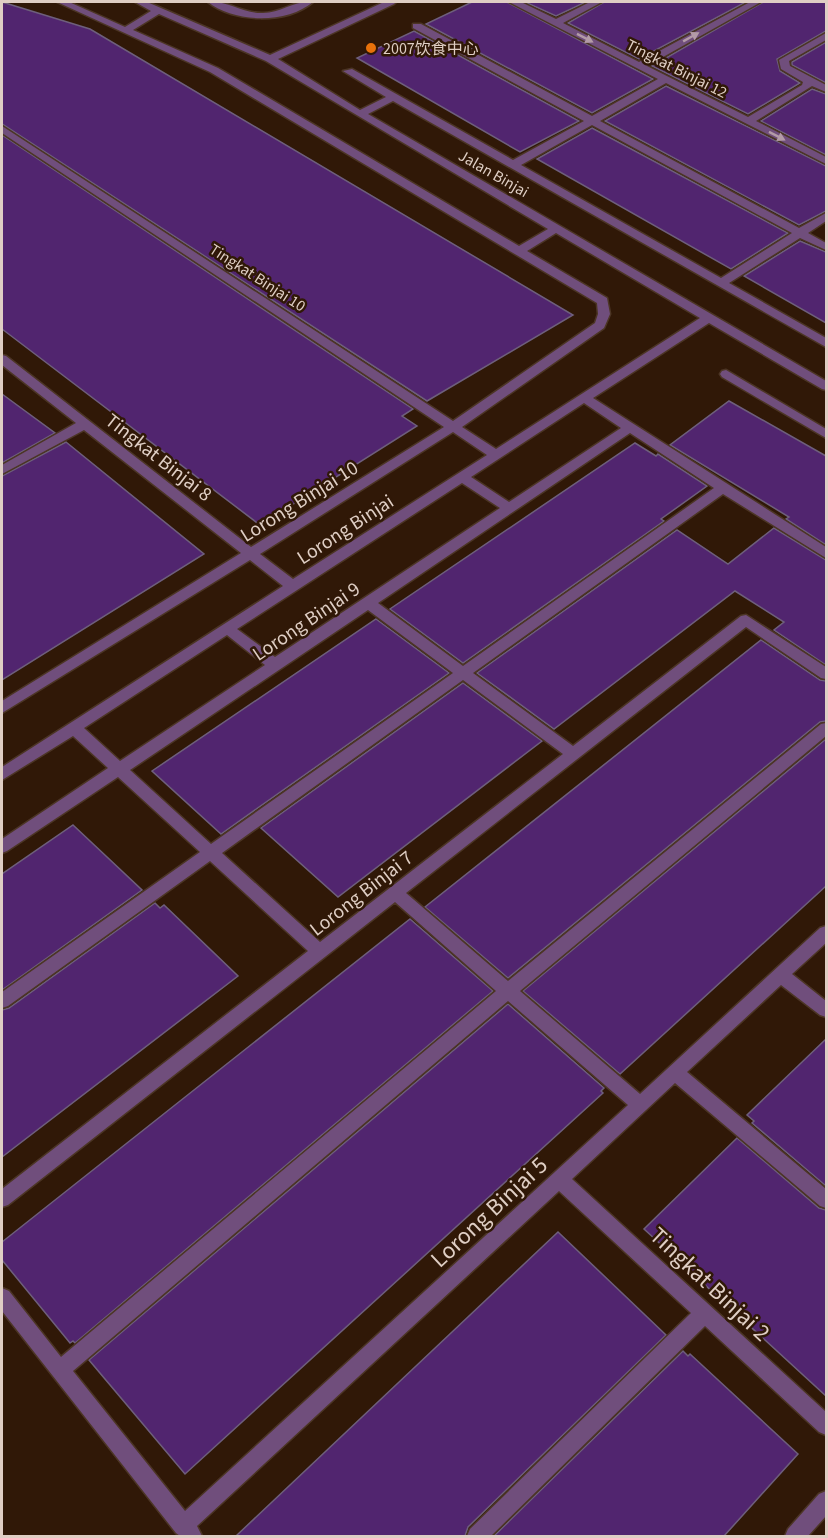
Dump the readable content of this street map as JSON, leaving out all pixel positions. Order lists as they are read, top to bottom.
{
  "streets": {
    "street": [
      "Tingkat Binjai 12",
      "Jalan Binjai",
      "Tingkat Binjai 10",
      "Tingkat Binjai 8",
      "Lorong Binjai 10",
      "Lorong Binjai",
      "Lorong Binjai 9",
      "Lorong Binjai 7",
      "Lorong Binjai 5",
      "Tingkat Binjai 2"
    ]
  },
  "crossings": [
    ["Jalan Binjai", "Lorong Binjai"],
    ["Tingkat Binjai 10", "Lorong Binjai 10"],
    ["Tingkat Binjai 10", "Lorong Binjai"],
    ["Tingkat Binjai 8", "Lorong Binjai 10"],
    ["Tingkat Binjai 8", "Lorong Binjai"],
    ["Lorong Binjai 5", "Tingkat Binjai 2"]
  ],
  "places": ["2007饮食中心"]
}
